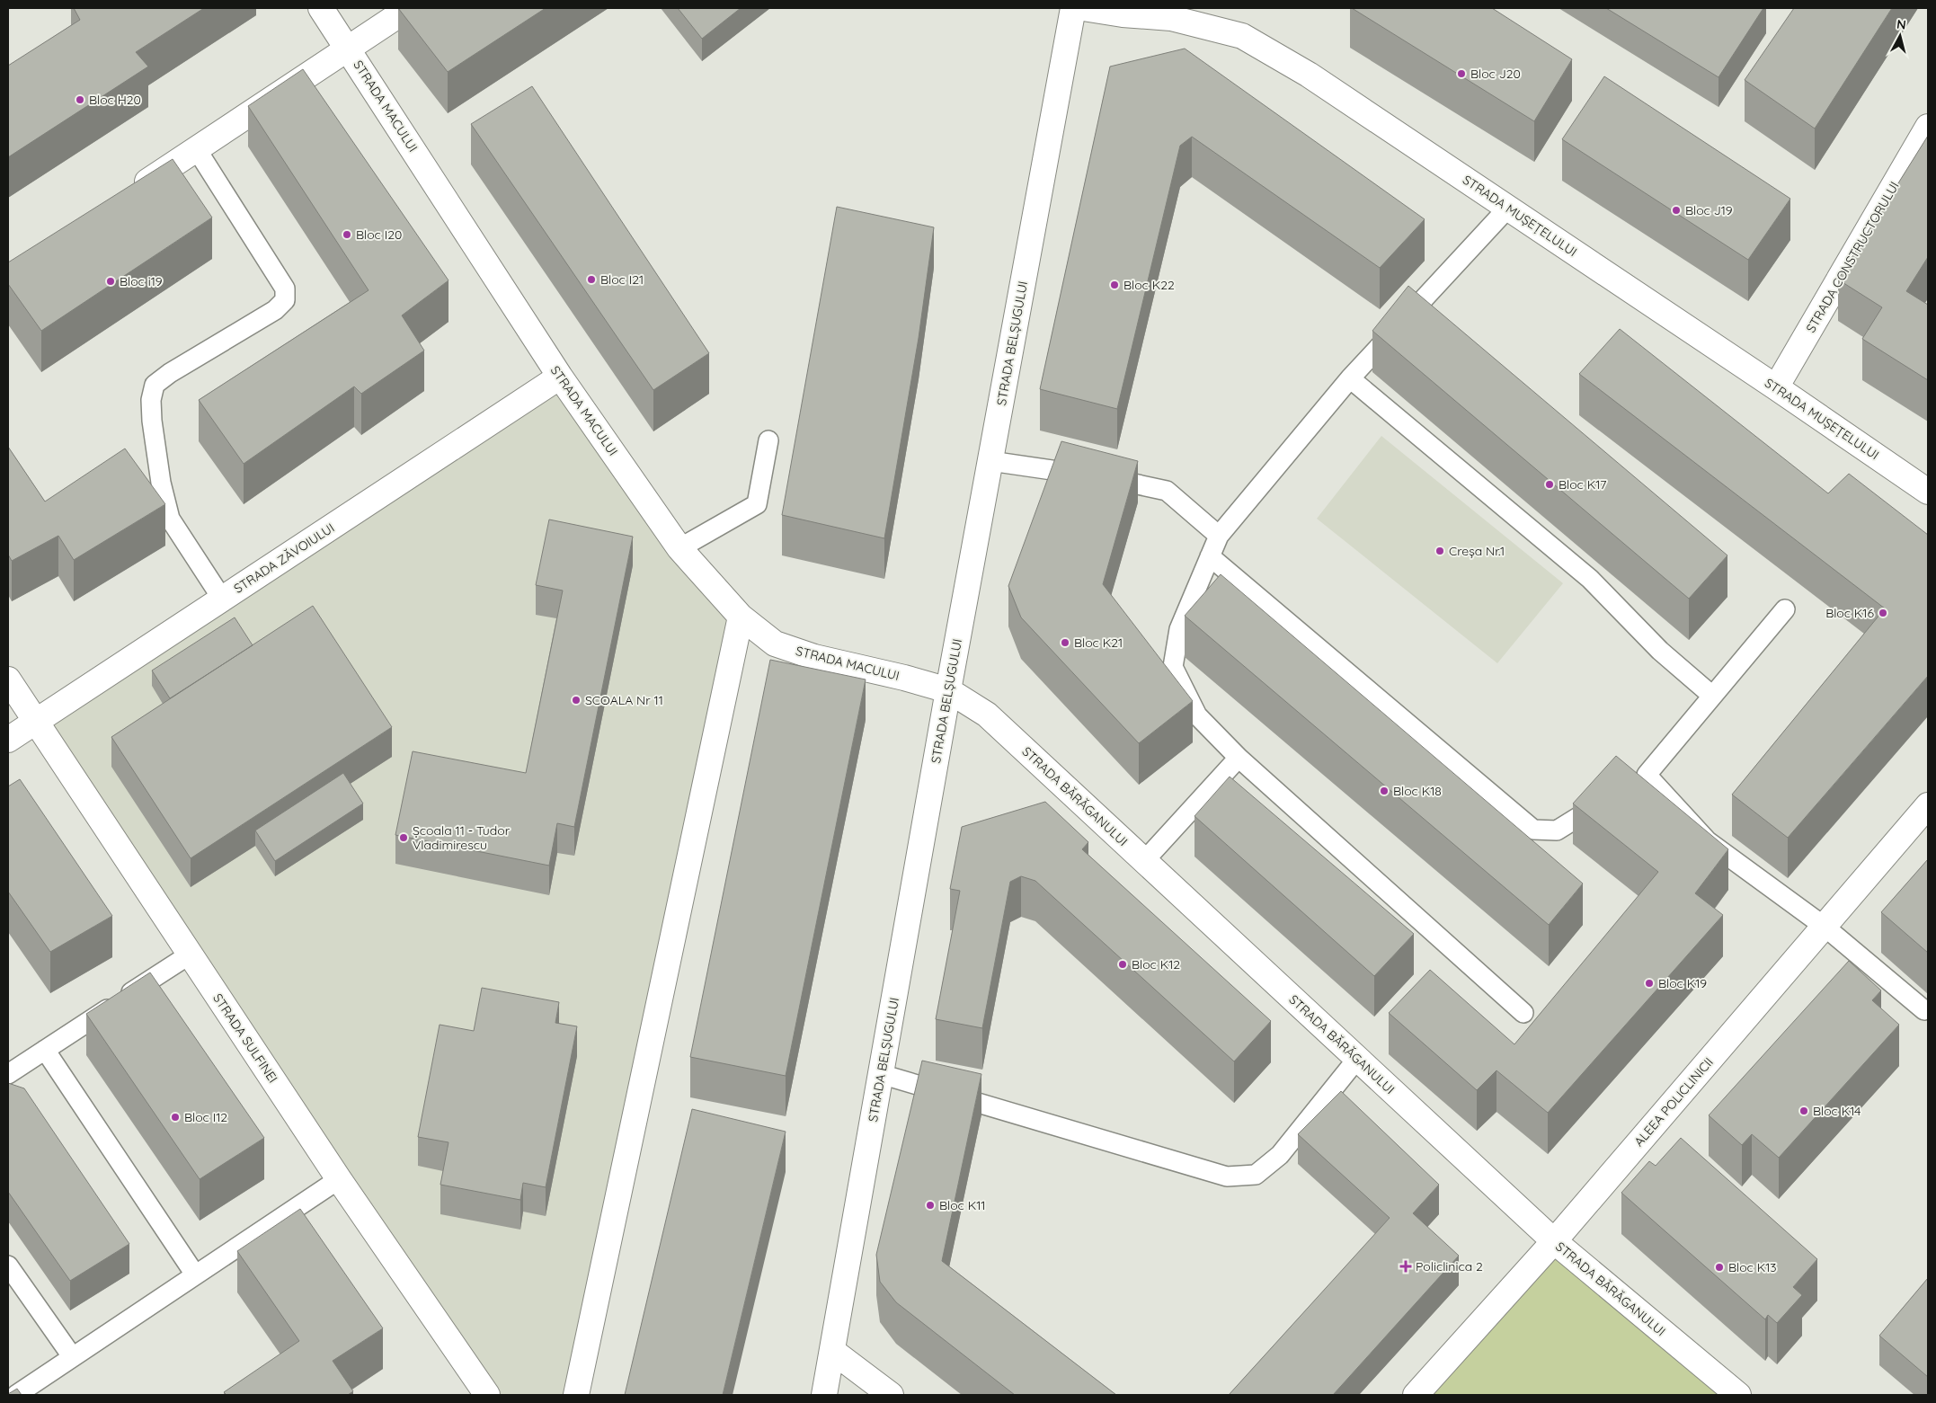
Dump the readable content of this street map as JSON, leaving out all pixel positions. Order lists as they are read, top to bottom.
{
  "streets": {
    "street": [
      "STRADA MACULUI",
      "STRADA MUȘEȚELULUI",
      "STRADA CONSTRUCTORULUI",
      "STRADA BELȘUGULUI",
      "STRADA ZĂVOIULUI",
      "STRADA BĂRĂGANULUI",
      "STRADA SULFINEI",
      "ALEEA POLICLINICII"
    ]
  },
  "crossings": [
    ["STRADA MACULUI", "STRADA BELȘUGULUI"],
    ["STRADA MACULUI", "STRADA ZĂVOIULUI"],
    ["STRADA MACULUI", "STRADA BĂRĂGANULUI"],
    ["STRADA MUȘEȚELULUI", "STRADA CONSTRUCTORULUI"],
    ["STRADA BELȘUGULUI", "STRADA BĂRĂGANULUI"],
    ["STRADA ZĂVOIULUI", "STRADA SULFINEI"],
    ["STRADA BĂRĂGANULUI", "ALEEA POLICLINICII"]
  ],
  "places": {
    "other": [
      "Bloc J20",
      "Bloc H20",
      "Bloc J19",
      "Bloc I20",
      "Bloc I21",
      "Bloc i19",
      "Bloc K22",
      "Bloc K17",
      "Creșa Nr.1",
      "Bloc K16",
      "Bloc K21",
      "SCOALA Nr 11",
      "Bloc K18",
      "Școala 11 - Tudor Vladimirescu",
      "Bloc K12",
      "Bloc K19",
      "Bloc K14",
      "Bloc I12",
      "Bloc K11",
      "Bloc K13"
    ],
    "health": ["Policlinica 2"]
  },
  "north": "top"
}
